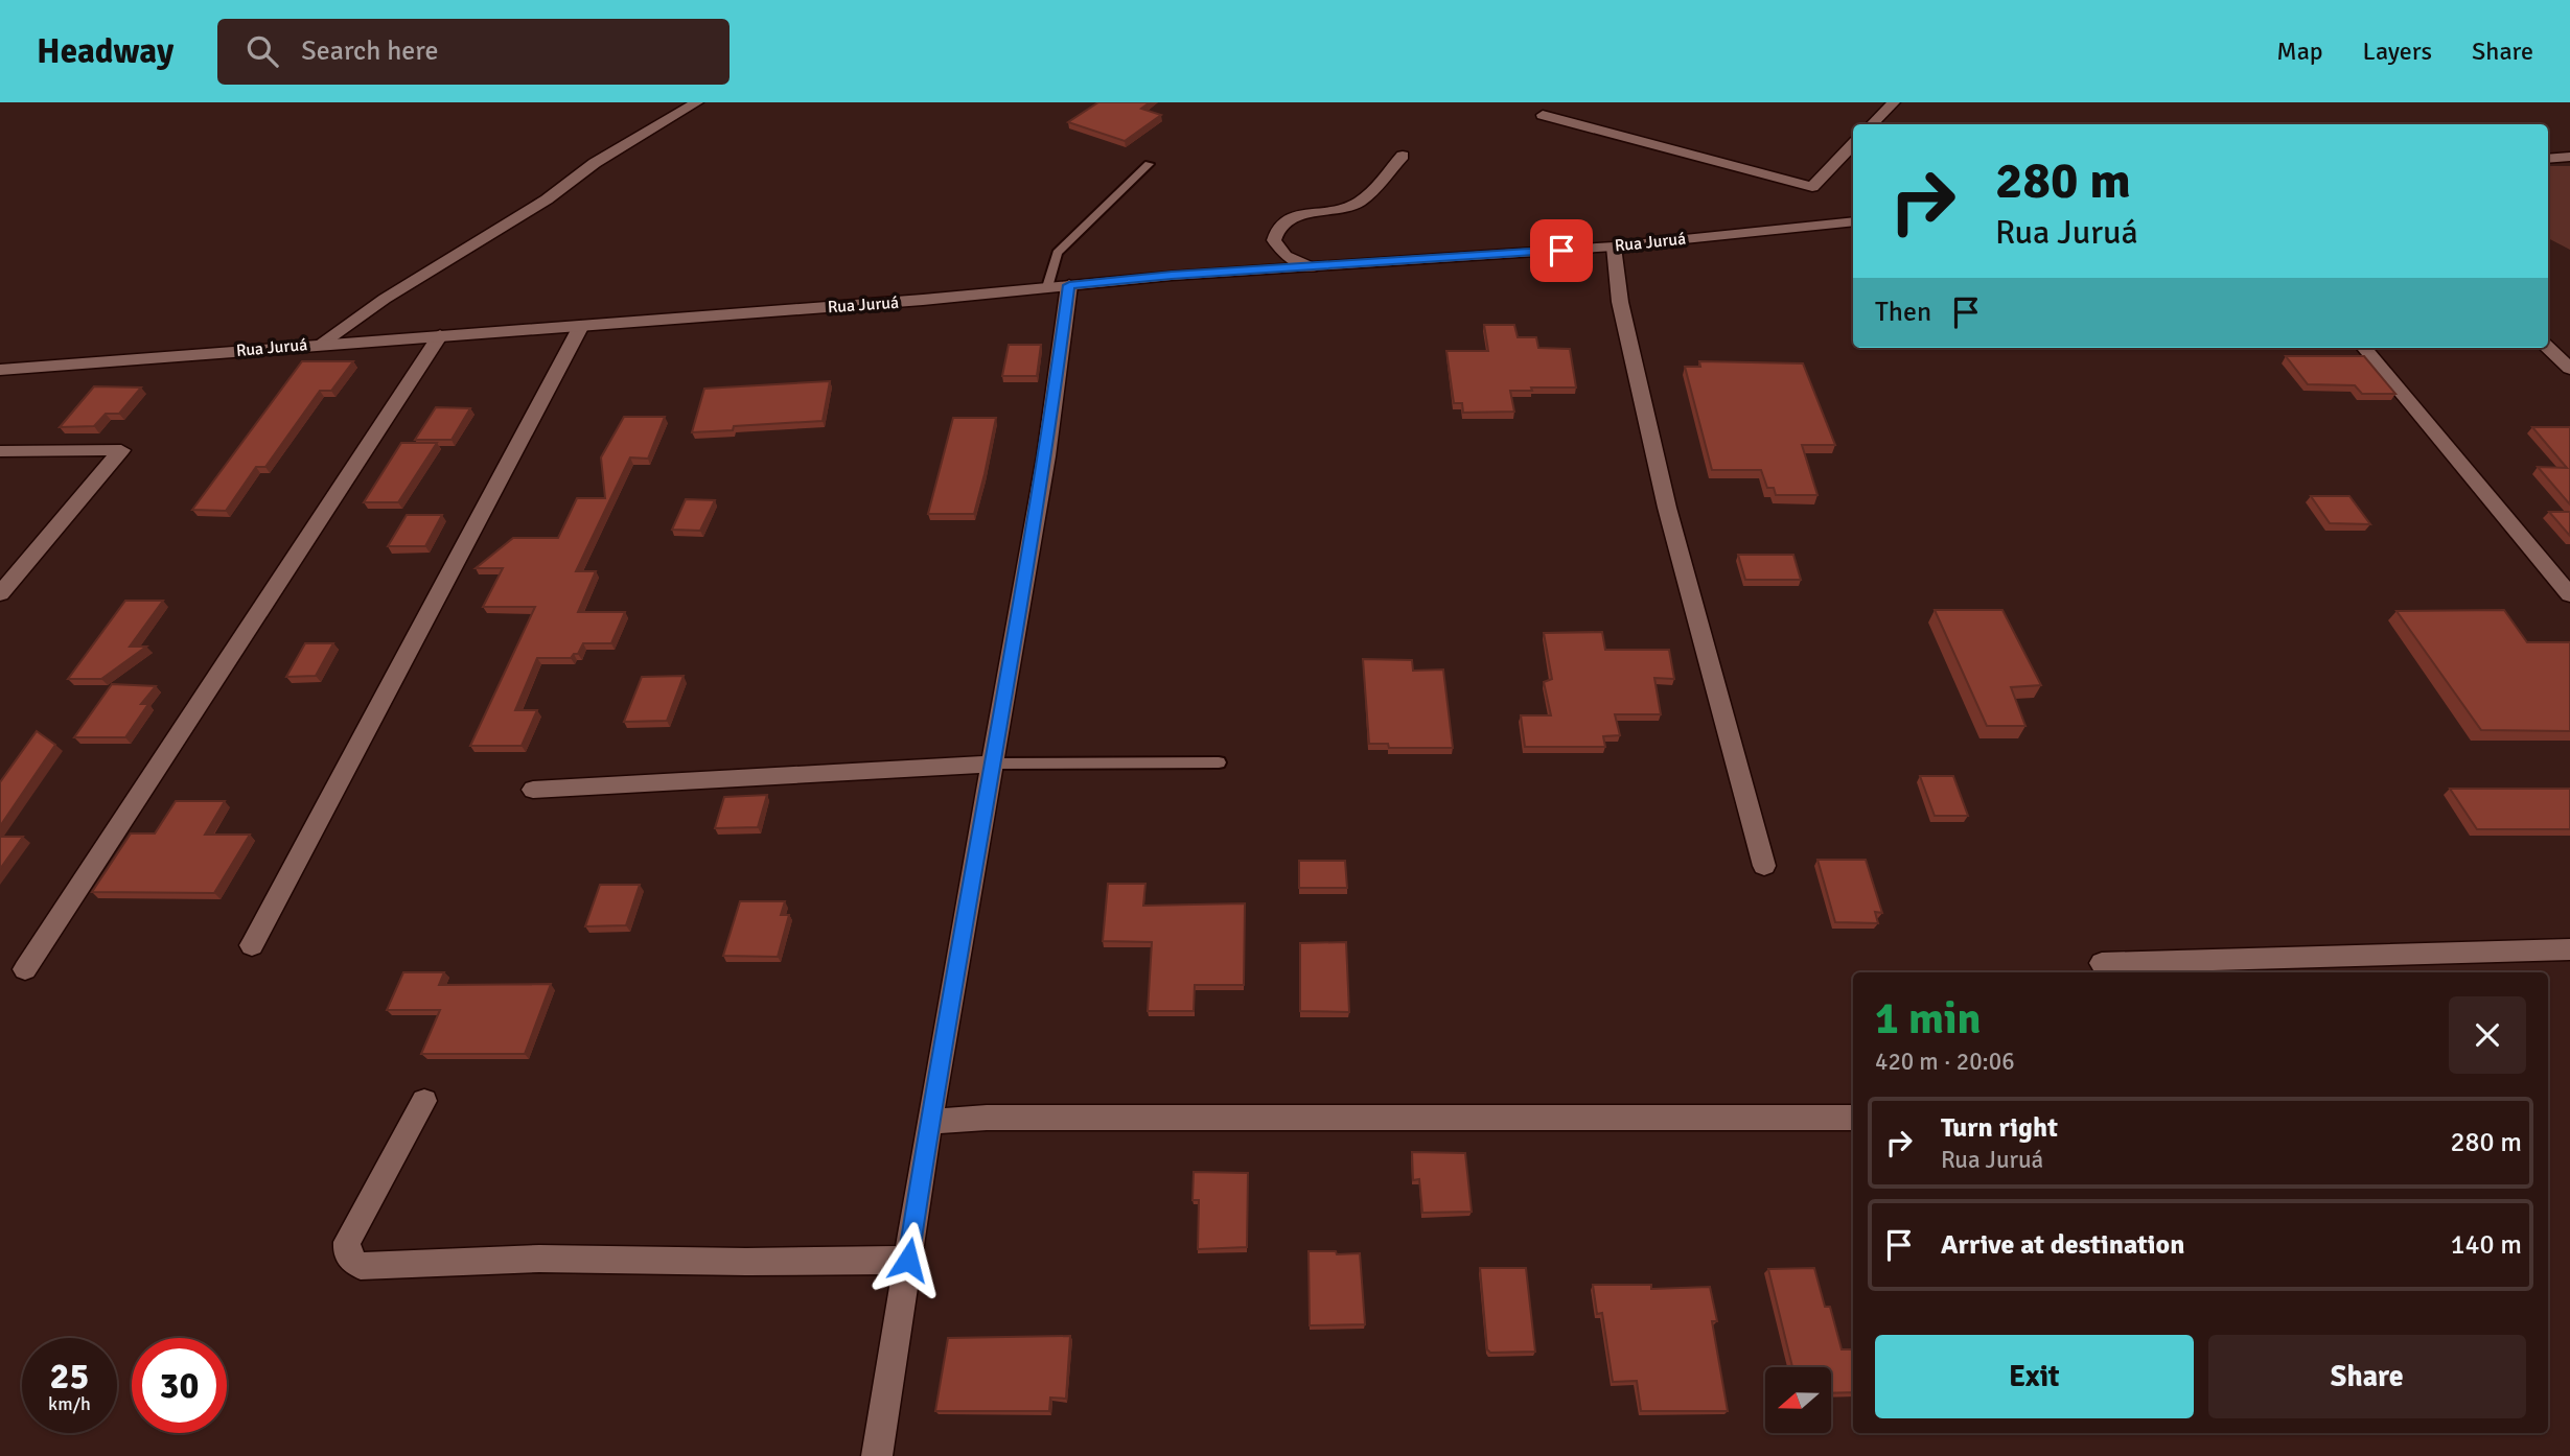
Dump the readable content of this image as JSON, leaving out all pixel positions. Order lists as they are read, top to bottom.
{
  "streets": {
    "street": ["Rua Juruá"]
  },
  "north": "left",
  "page": {
    "header": "Headway",
    "search": "Search here",
    "nav": ["Map", "Layers", "Share"],
    "turn": ["280 m", "Rua Juruá"],
    "then": "Then",
    "heading": ["1 min", "420 m · 20:06"],
    "list": [
      {
        "name": "Turn right",
        "note": "Rua Juruá",
        "value": "280 m"
      },
      {
        "name": "Arrive at destination",
        "value": "140 m"
      }
    ],
    "buttons": ["Exit", "Share"],
    "speed": "25 km/h",
    "limit": "30"
  }
}
